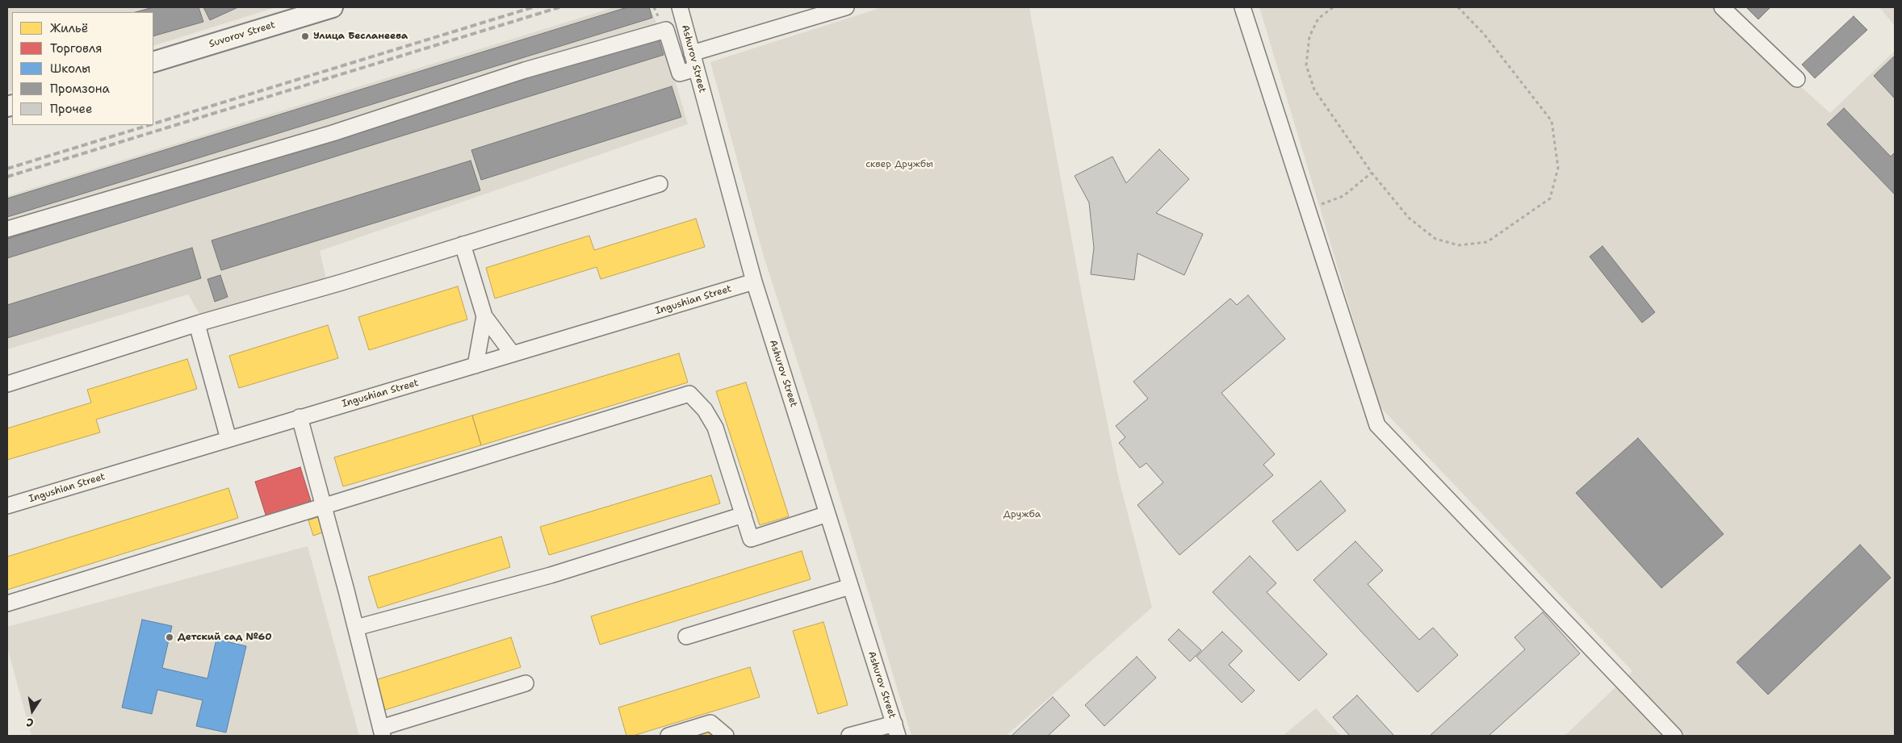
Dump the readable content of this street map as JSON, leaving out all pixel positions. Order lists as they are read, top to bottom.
{
  "streets": {
    "main road": ["Suvorov Street"],
    "street": ["Ashurov Street", "Ingushian Street"]
  },
  "crossings": [
    ["Ashurov Street", "Ingushian Street"]
  ],
  "parks": ["сквер Дружбы", "Дружба"],
  "places": ["Улица Бесланеева", "Детский сад №60"],
  "legend": [
    "Жильё",
    "Торговля",
    "Школы",
    "Промзона",
    "Прочее"
  ],
  "north": "bottom"
}
